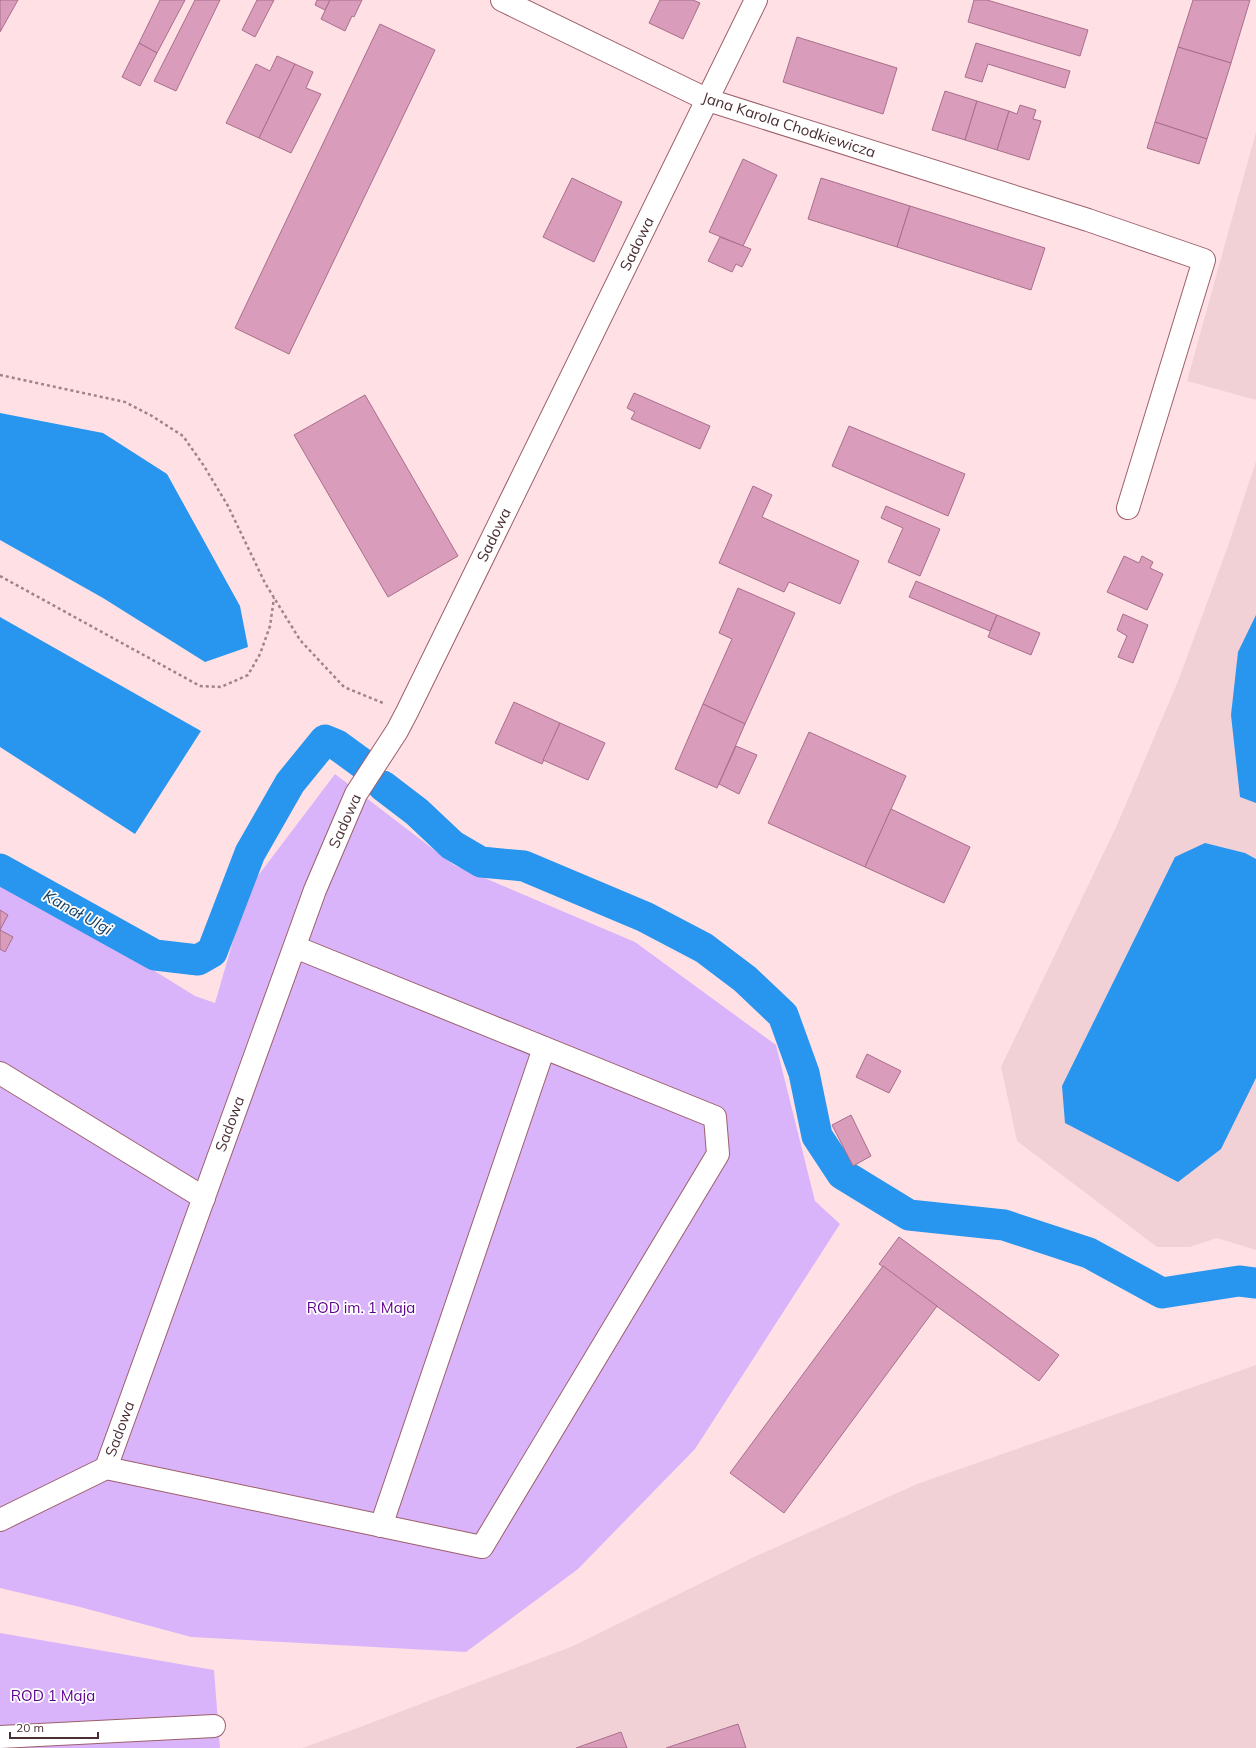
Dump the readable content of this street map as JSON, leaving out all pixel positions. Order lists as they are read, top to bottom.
{
  "streets": {
    "street": ["Jana Karola Chodkiewicza", "Sadowa"]
  },
  "crossings": [
    ["Jana Karola Chodkiewicza", "Sadowa"]
  ],
  "water": ["Kanał Ulgi"],
  "parks": ["ROD im. 1 Maja", "ROD 1 Maja"],
  "scale_bar": "20 m"
}
